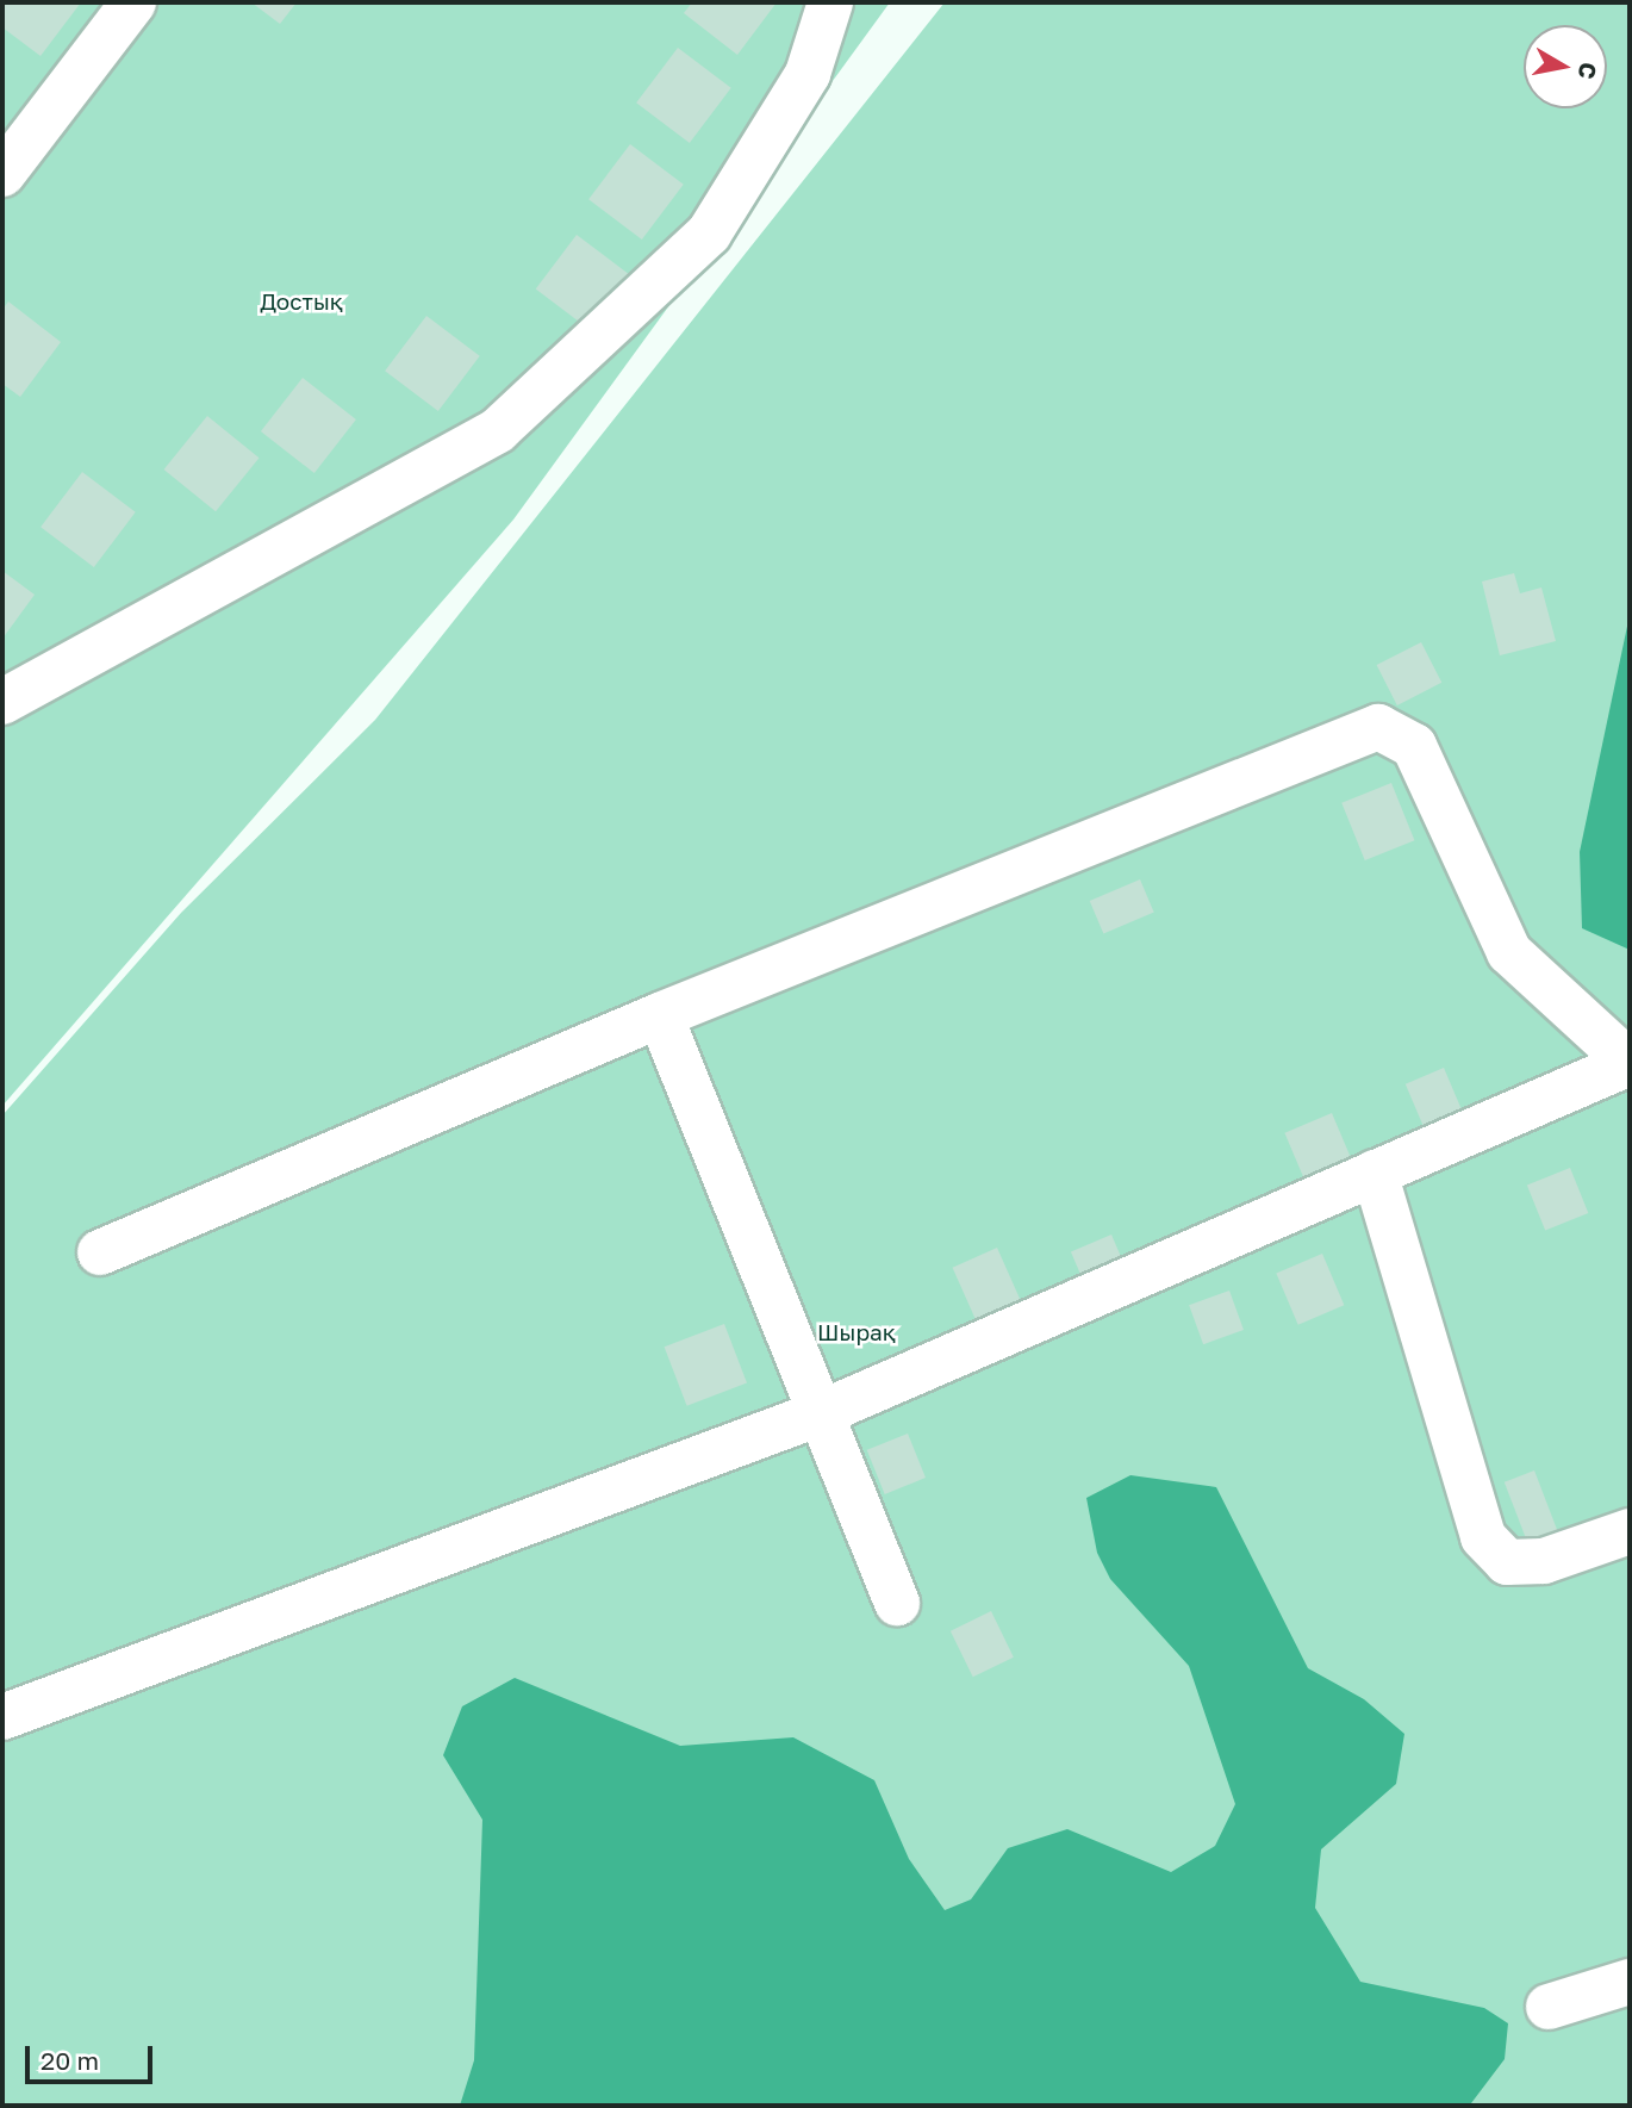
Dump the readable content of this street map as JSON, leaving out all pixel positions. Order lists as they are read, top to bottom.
{
  "parks": ["Достық", "Шырақ"],
  "scale_bar": "20 m",
  "north": "right"
}
